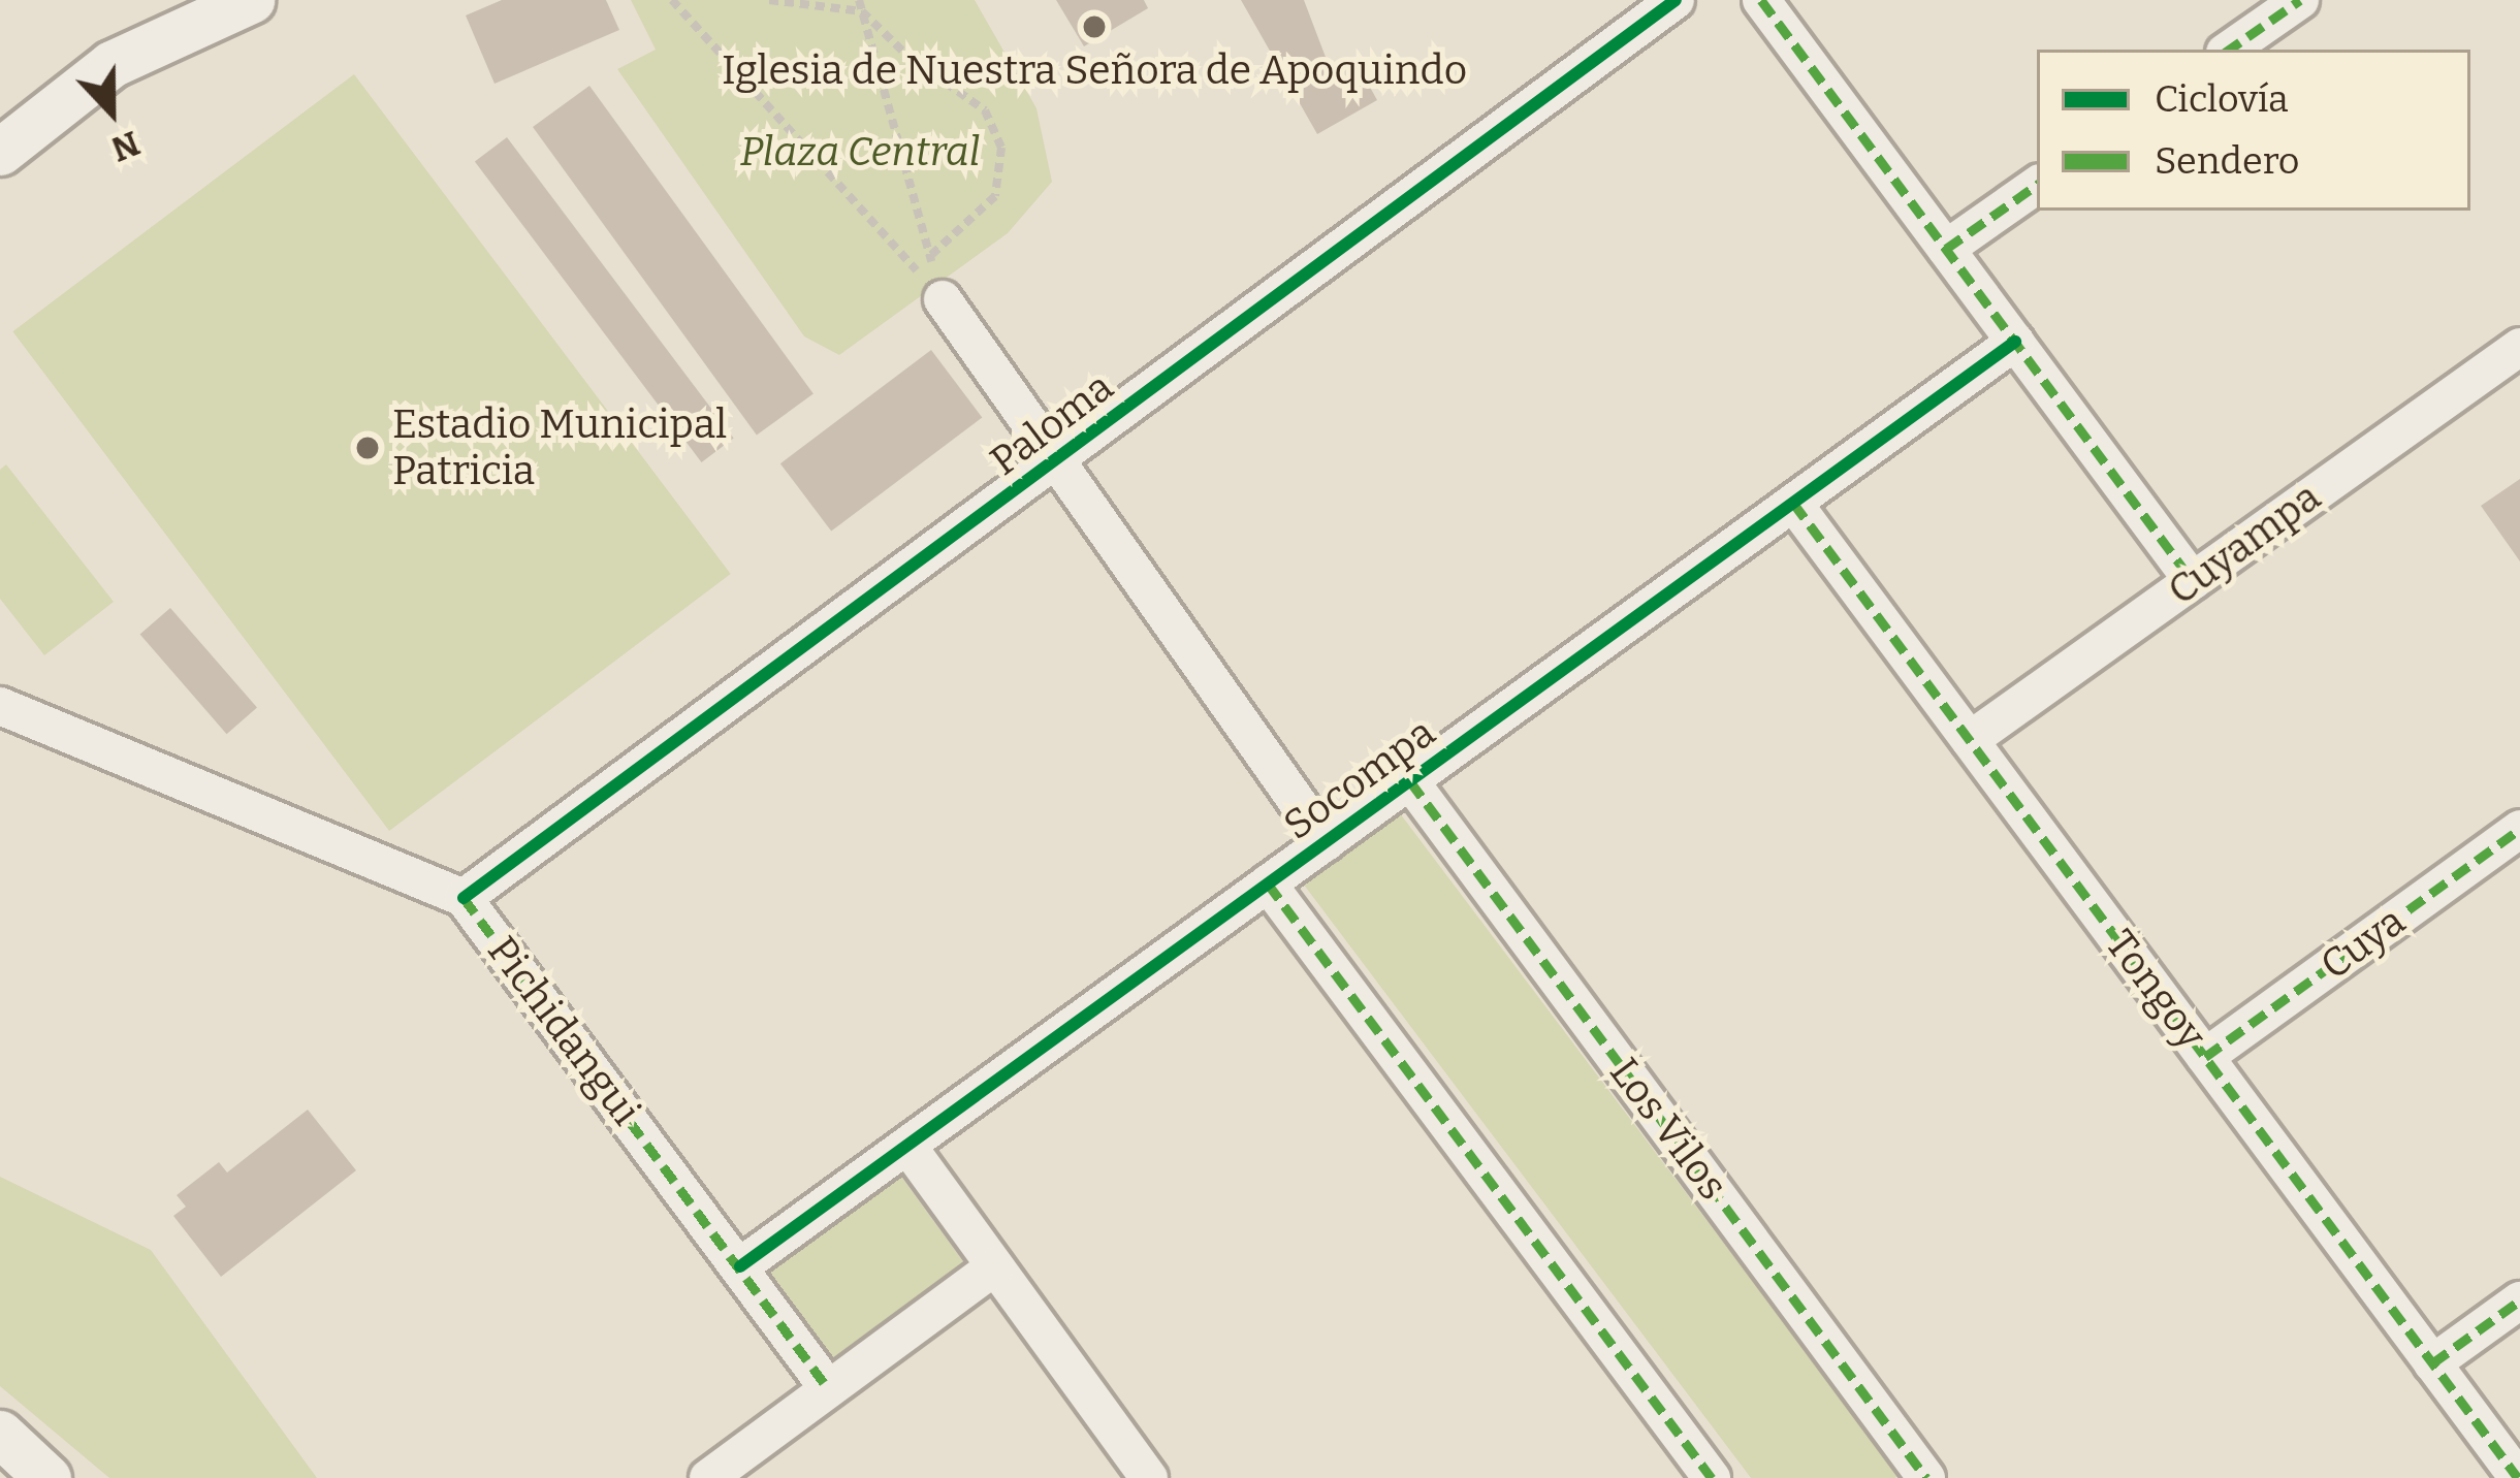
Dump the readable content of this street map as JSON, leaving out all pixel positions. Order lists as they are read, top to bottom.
{
  "streets": {
    "street": [
      "Paloma",
      "Cuyampa",
      "Socompa",
      "Cuya",
      "Tongoy",
      "Pichidangui",
      "Los Vilos"
    ]
  },
  "crossings": [
    ["Paloma", "Pichidangui"],
    ["Cuyampa", "Tongoy"],
    ["Socompa", "Tongoy"],
    ["Socompa", "Pichidangui"],
    ["Socompa", "Los Vilos"],
    ["Cuya", "Tongoy"]
  ],
  "parks": ["Plaza Central"],
  "places": ["Iglesia de Nuestra Señora de Apoquindo", "Estadio Municipal Patricia"],
  "legend": ["Ciclovía", "Sendero"],
  "north": "bottom"
}
